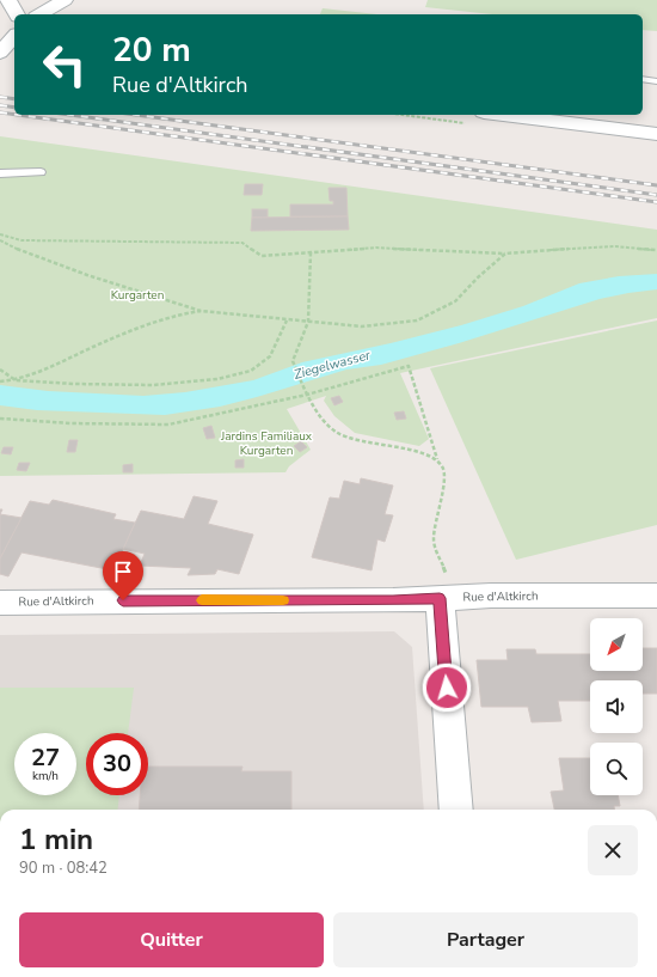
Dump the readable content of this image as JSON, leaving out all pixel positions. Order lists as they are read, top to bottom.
{
  "streets": {
    "street": ["Rue d'Altkirch"]
  },
  "water": ["Ziegelwasser"],
  "parks": ["Kurgarten", "Jardins Familiaux Kurgarten"],
  "north": "bottom left",
  "page": {
    "turn": ["20 m", "Rue d'Altkirch"],
    "speed": "27 km/h",
    "limit": "30",
    "heading": ["1 min", "90 m · 08:42"],
    "buttons": ["Quitter", "Partager"]
  }
}
